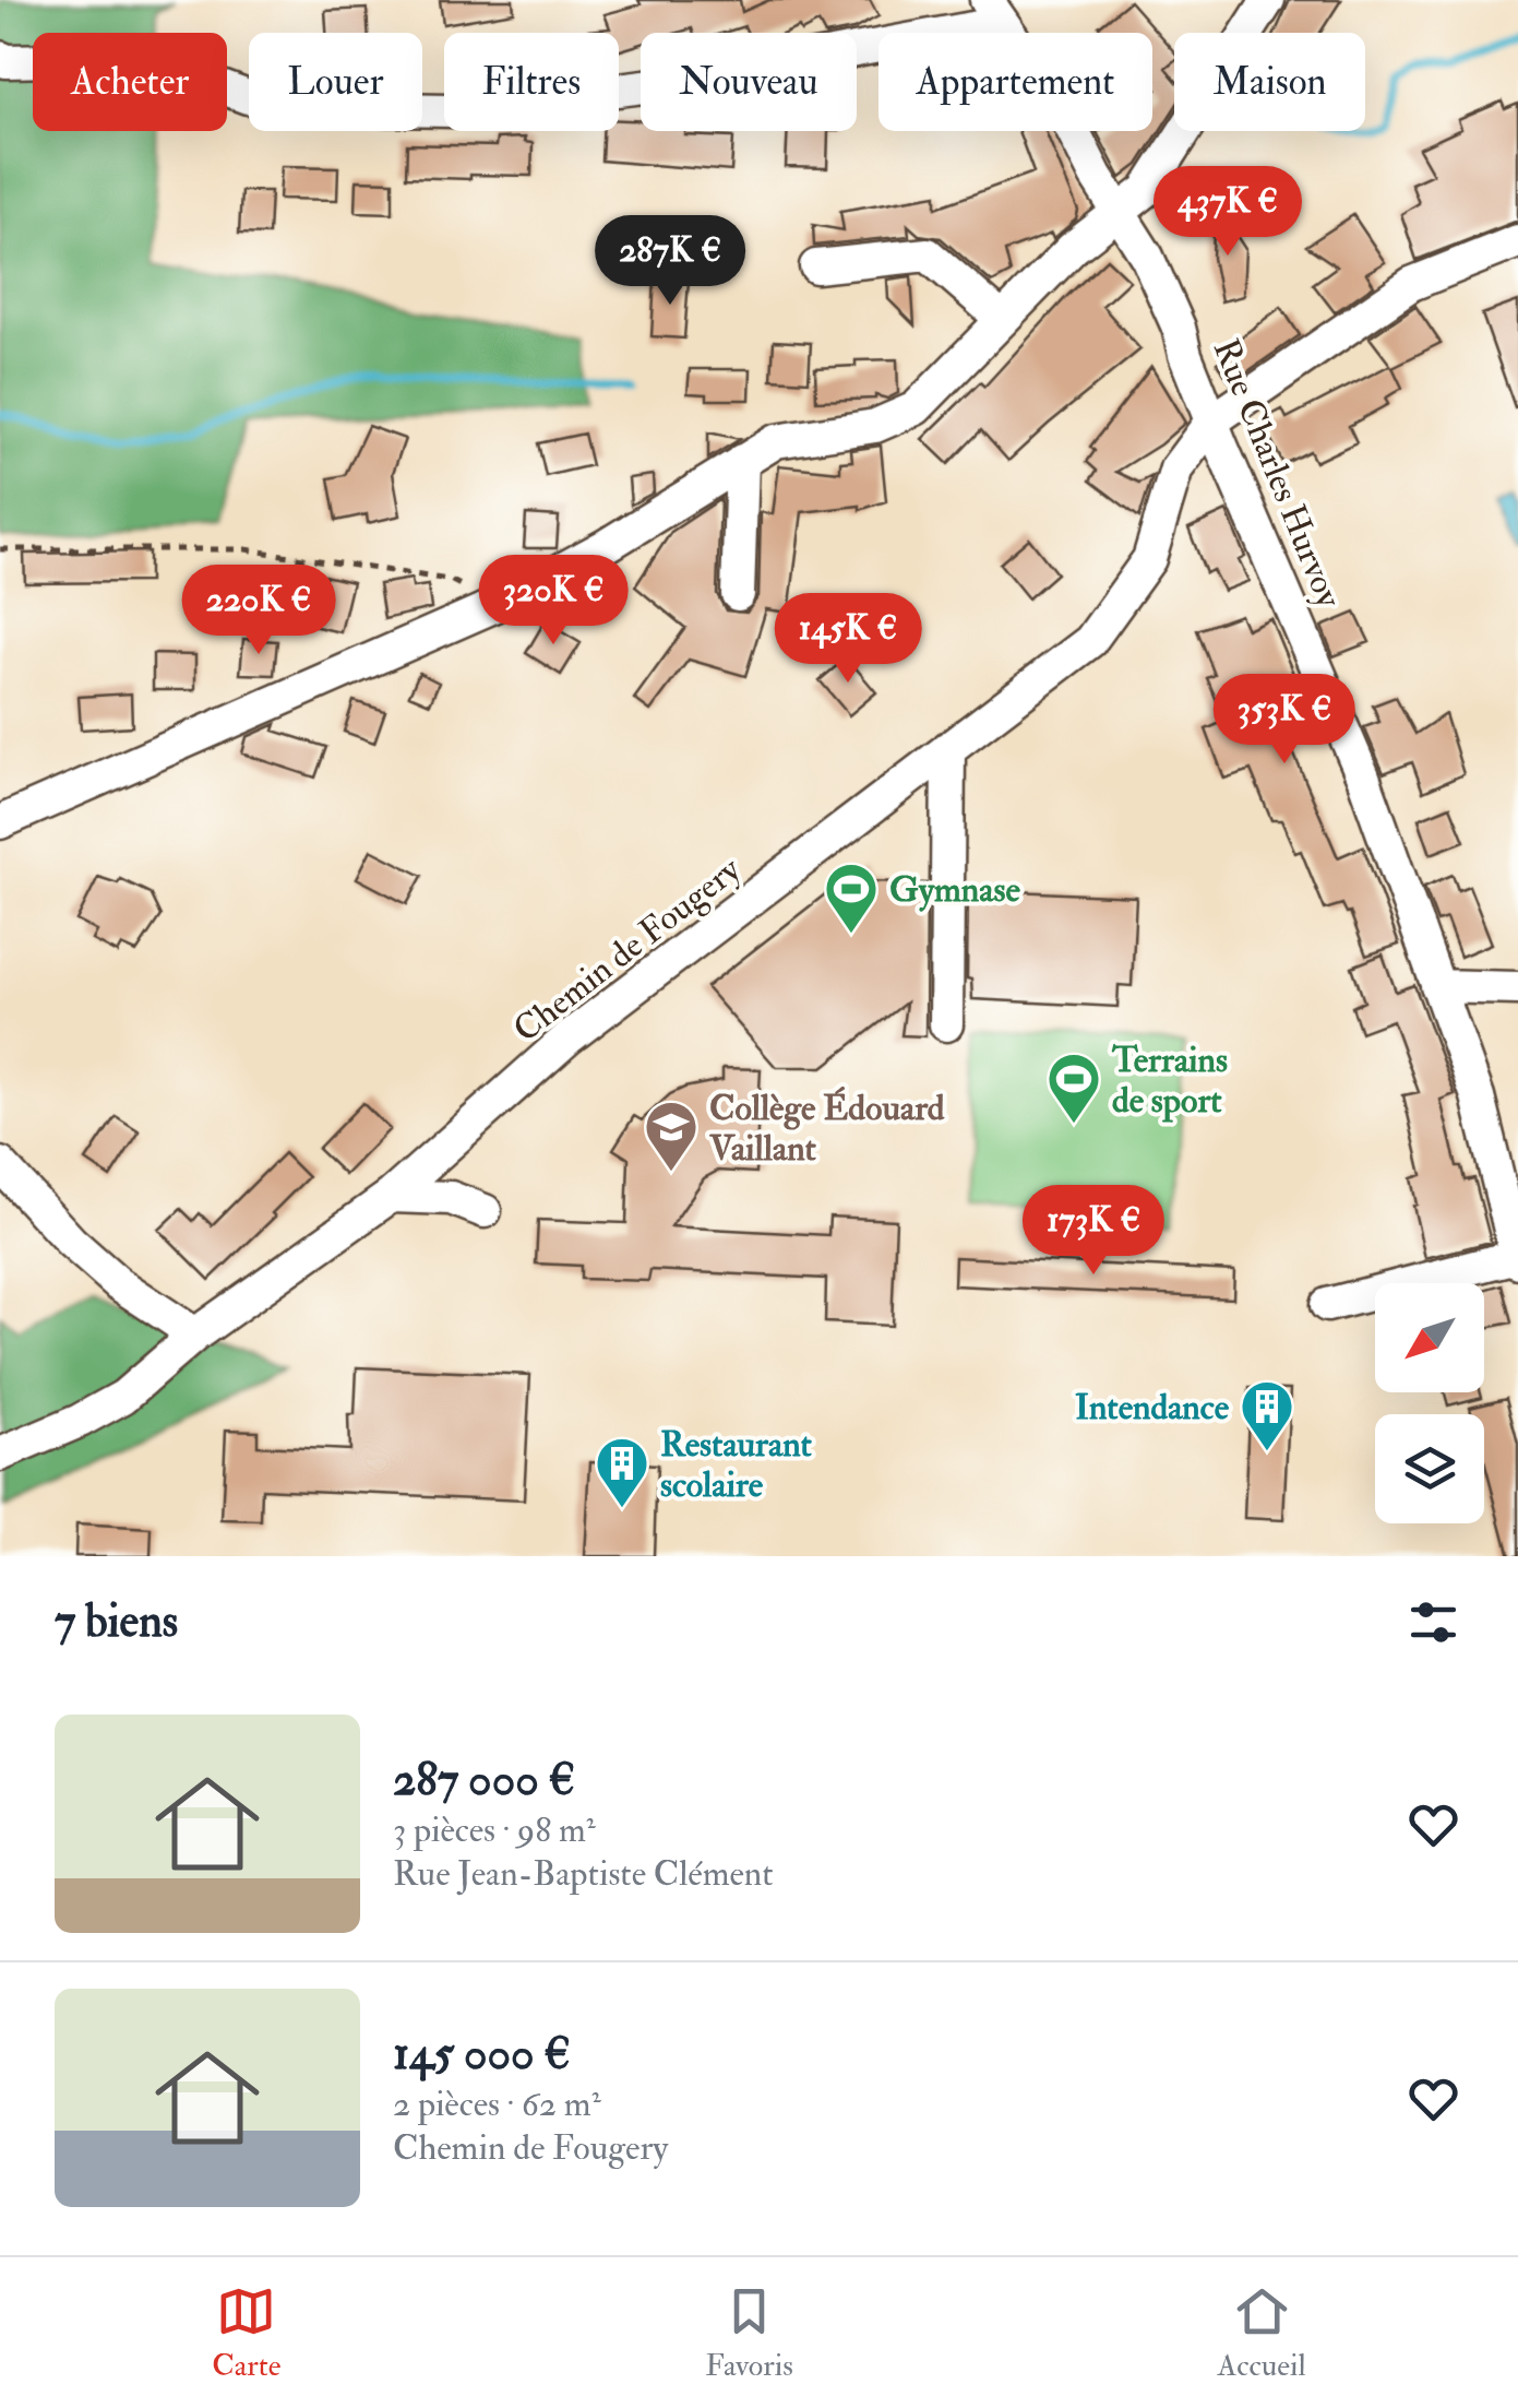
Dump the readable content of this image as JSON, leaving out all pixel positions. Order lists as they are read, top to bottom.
{
  "streets": {
    "street": ["Rue Charles Hurvoy", "Chemin de Fougery"]
  },
  "crossings": [
    ["Rue Charles Hurvoy", "Chemin de Fougery"]
  ],
  "places": {
    "sports": ["Gymnase", "Terrains de sport"],
    "school or university": ["Collège Édouard Vaillant"],
    "building": ["Intendance", "Restaurant scolaire"]
  },
  "north": "bottom left",
  "page": {
    "chip": [
      "Acheter",
      "Louer",
      "Filtres",
      "Nouveau",
      "Appartement",
      "Maison"
    ],
    "price": [
      "437K €",
      "287K €",
      "320K €",
      "220K €",
      "145K €",
      "353K €",
      "173K €"
    ],
    "heading": "7 biens",
    "list": [
      {
        "name": "287 000 €",
        "note": "3 pièces · 98 m² · Rue Jean-Baptiste Clément"
      },
      {
        "name": "145 000 €",
        "note": "2 pièces · 62 m² · Chemin de Fougery"
      }
    ],
    "tabs": ["Carte", "Favoris", "Accueil"]
  }
}
